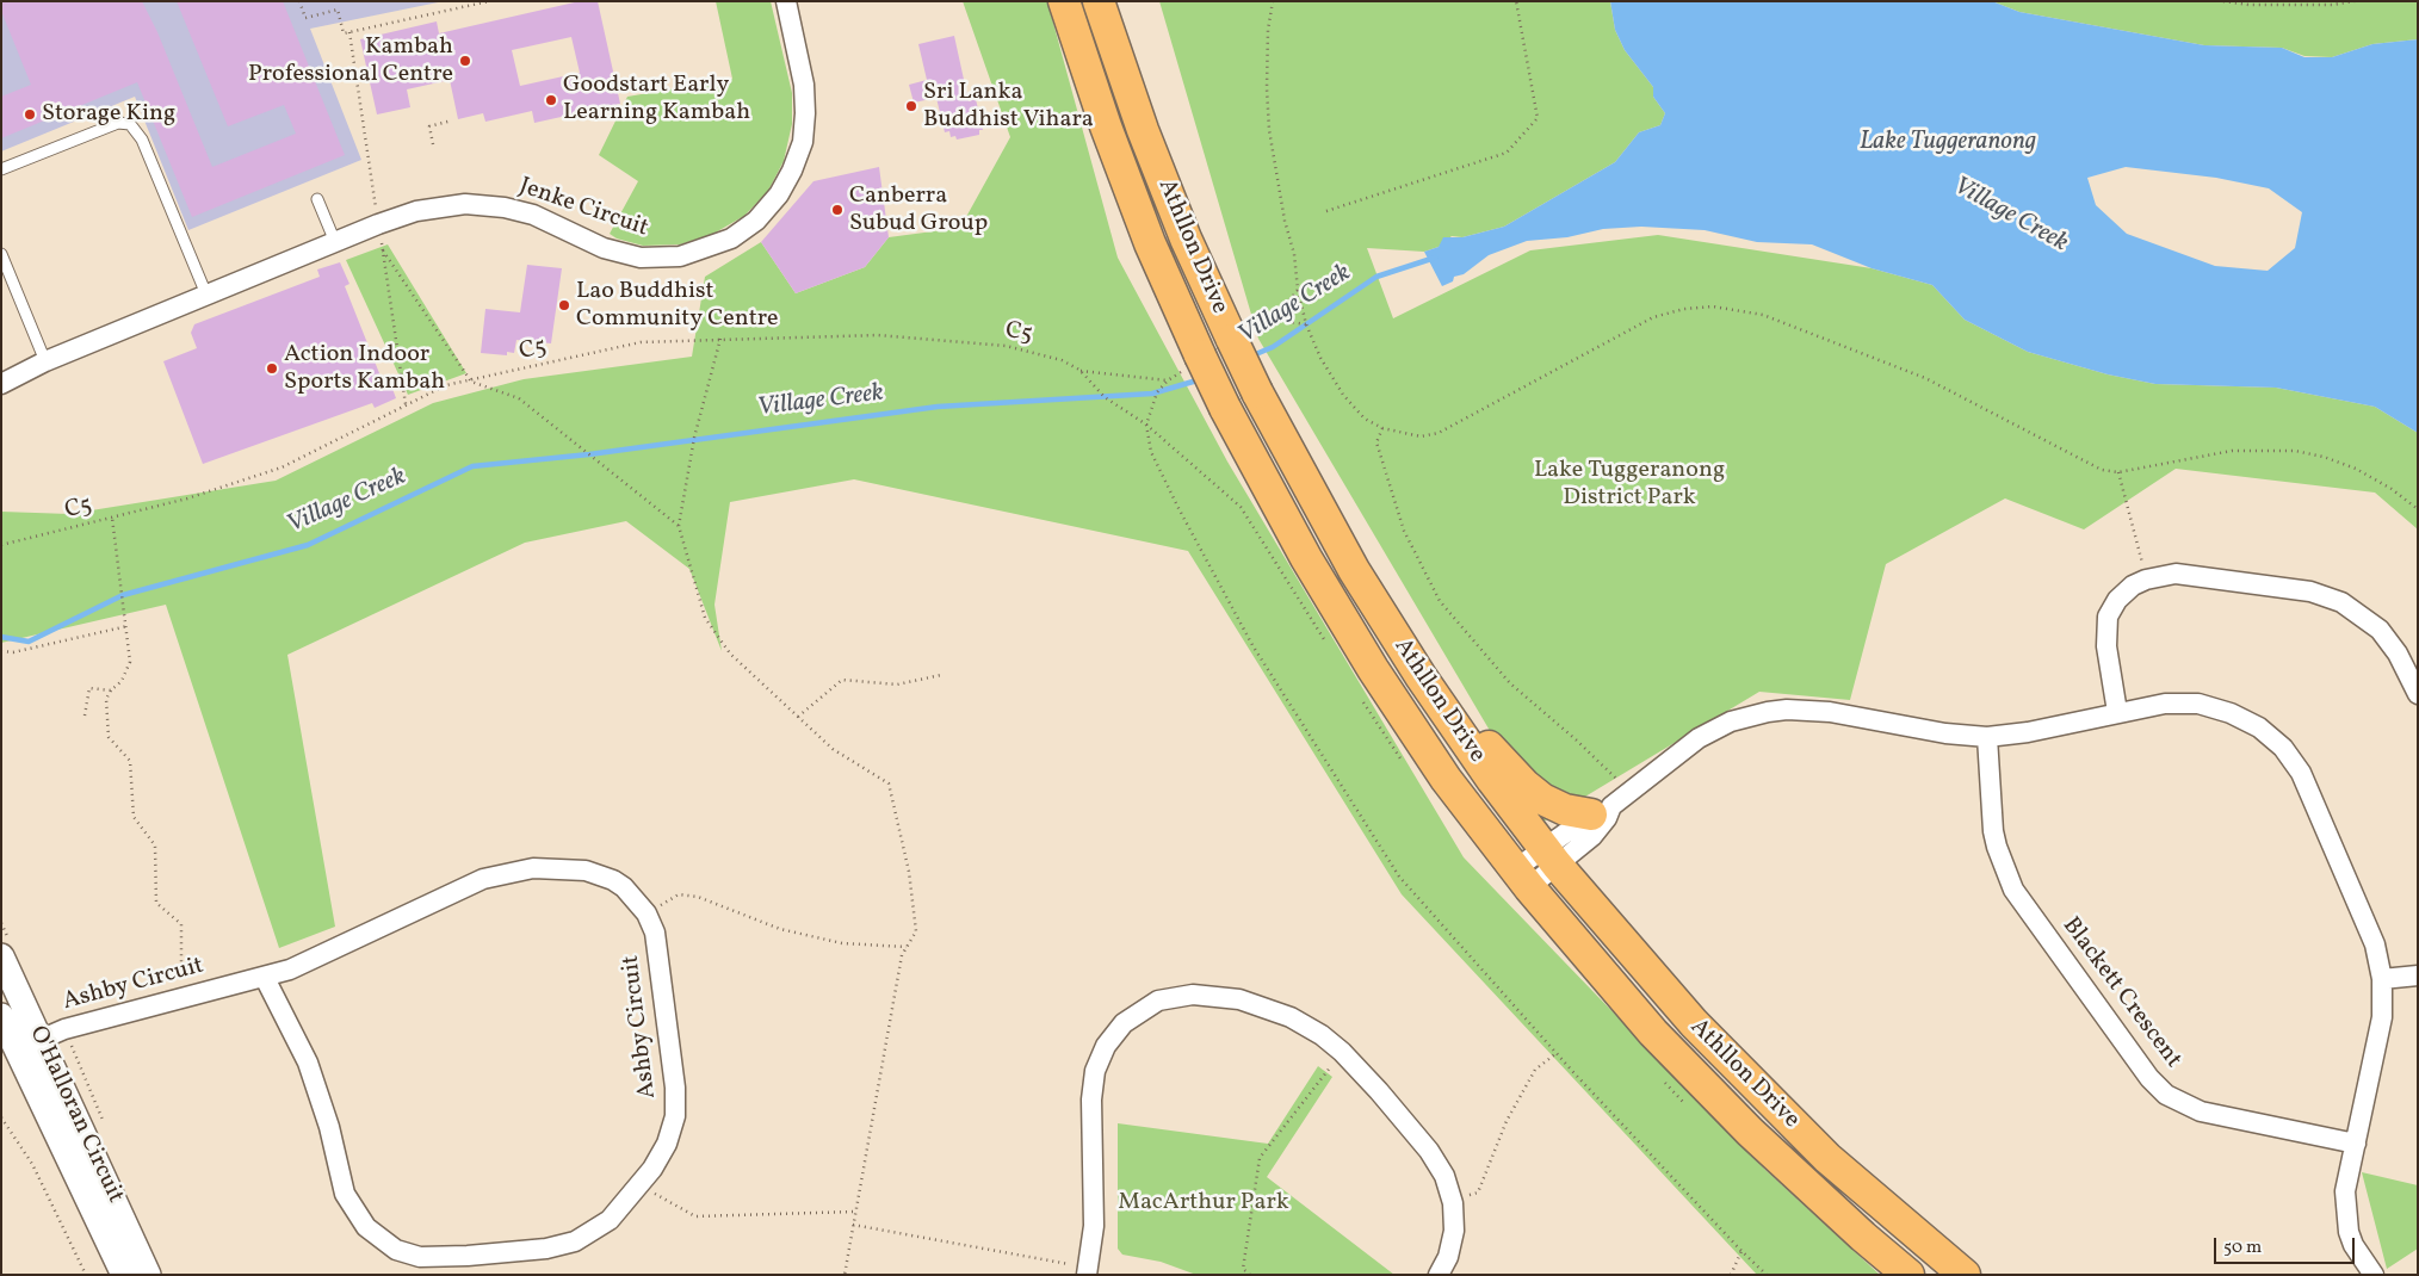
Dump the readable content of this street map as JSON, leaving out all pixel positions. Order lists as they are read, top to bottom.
{
  "streets": {
    "main road": ["Athllon Drive"],
    "street": [
      "Jenke Circuit",
      "Ashby Circuit",
      "Blackett Crescent",
      "O'Halloran Circuit"
    ],
    "path": ["C5"]
  },
  "crossings": [
    ["Ashby Circuit", "O'Halloran Circuit"]
  ],
  "water": ["Lake Tuggeranong", "Village Creek"],
  "parks": ["Lake Tuggeranong District Park", "MacArthur Park"],
  "places": [
    "Kambah Professional Centre",
    "Goodstart Early Learning Kambah",
    "Sri Lanka Buddhist Vihara",
    "Storage King",
    "Canberra Subud Group",
    "Lao Buddhist Community Centre",
    "Action Indoor Sports Kambah"
  ],
  "scale_bar": "50 m"
}
